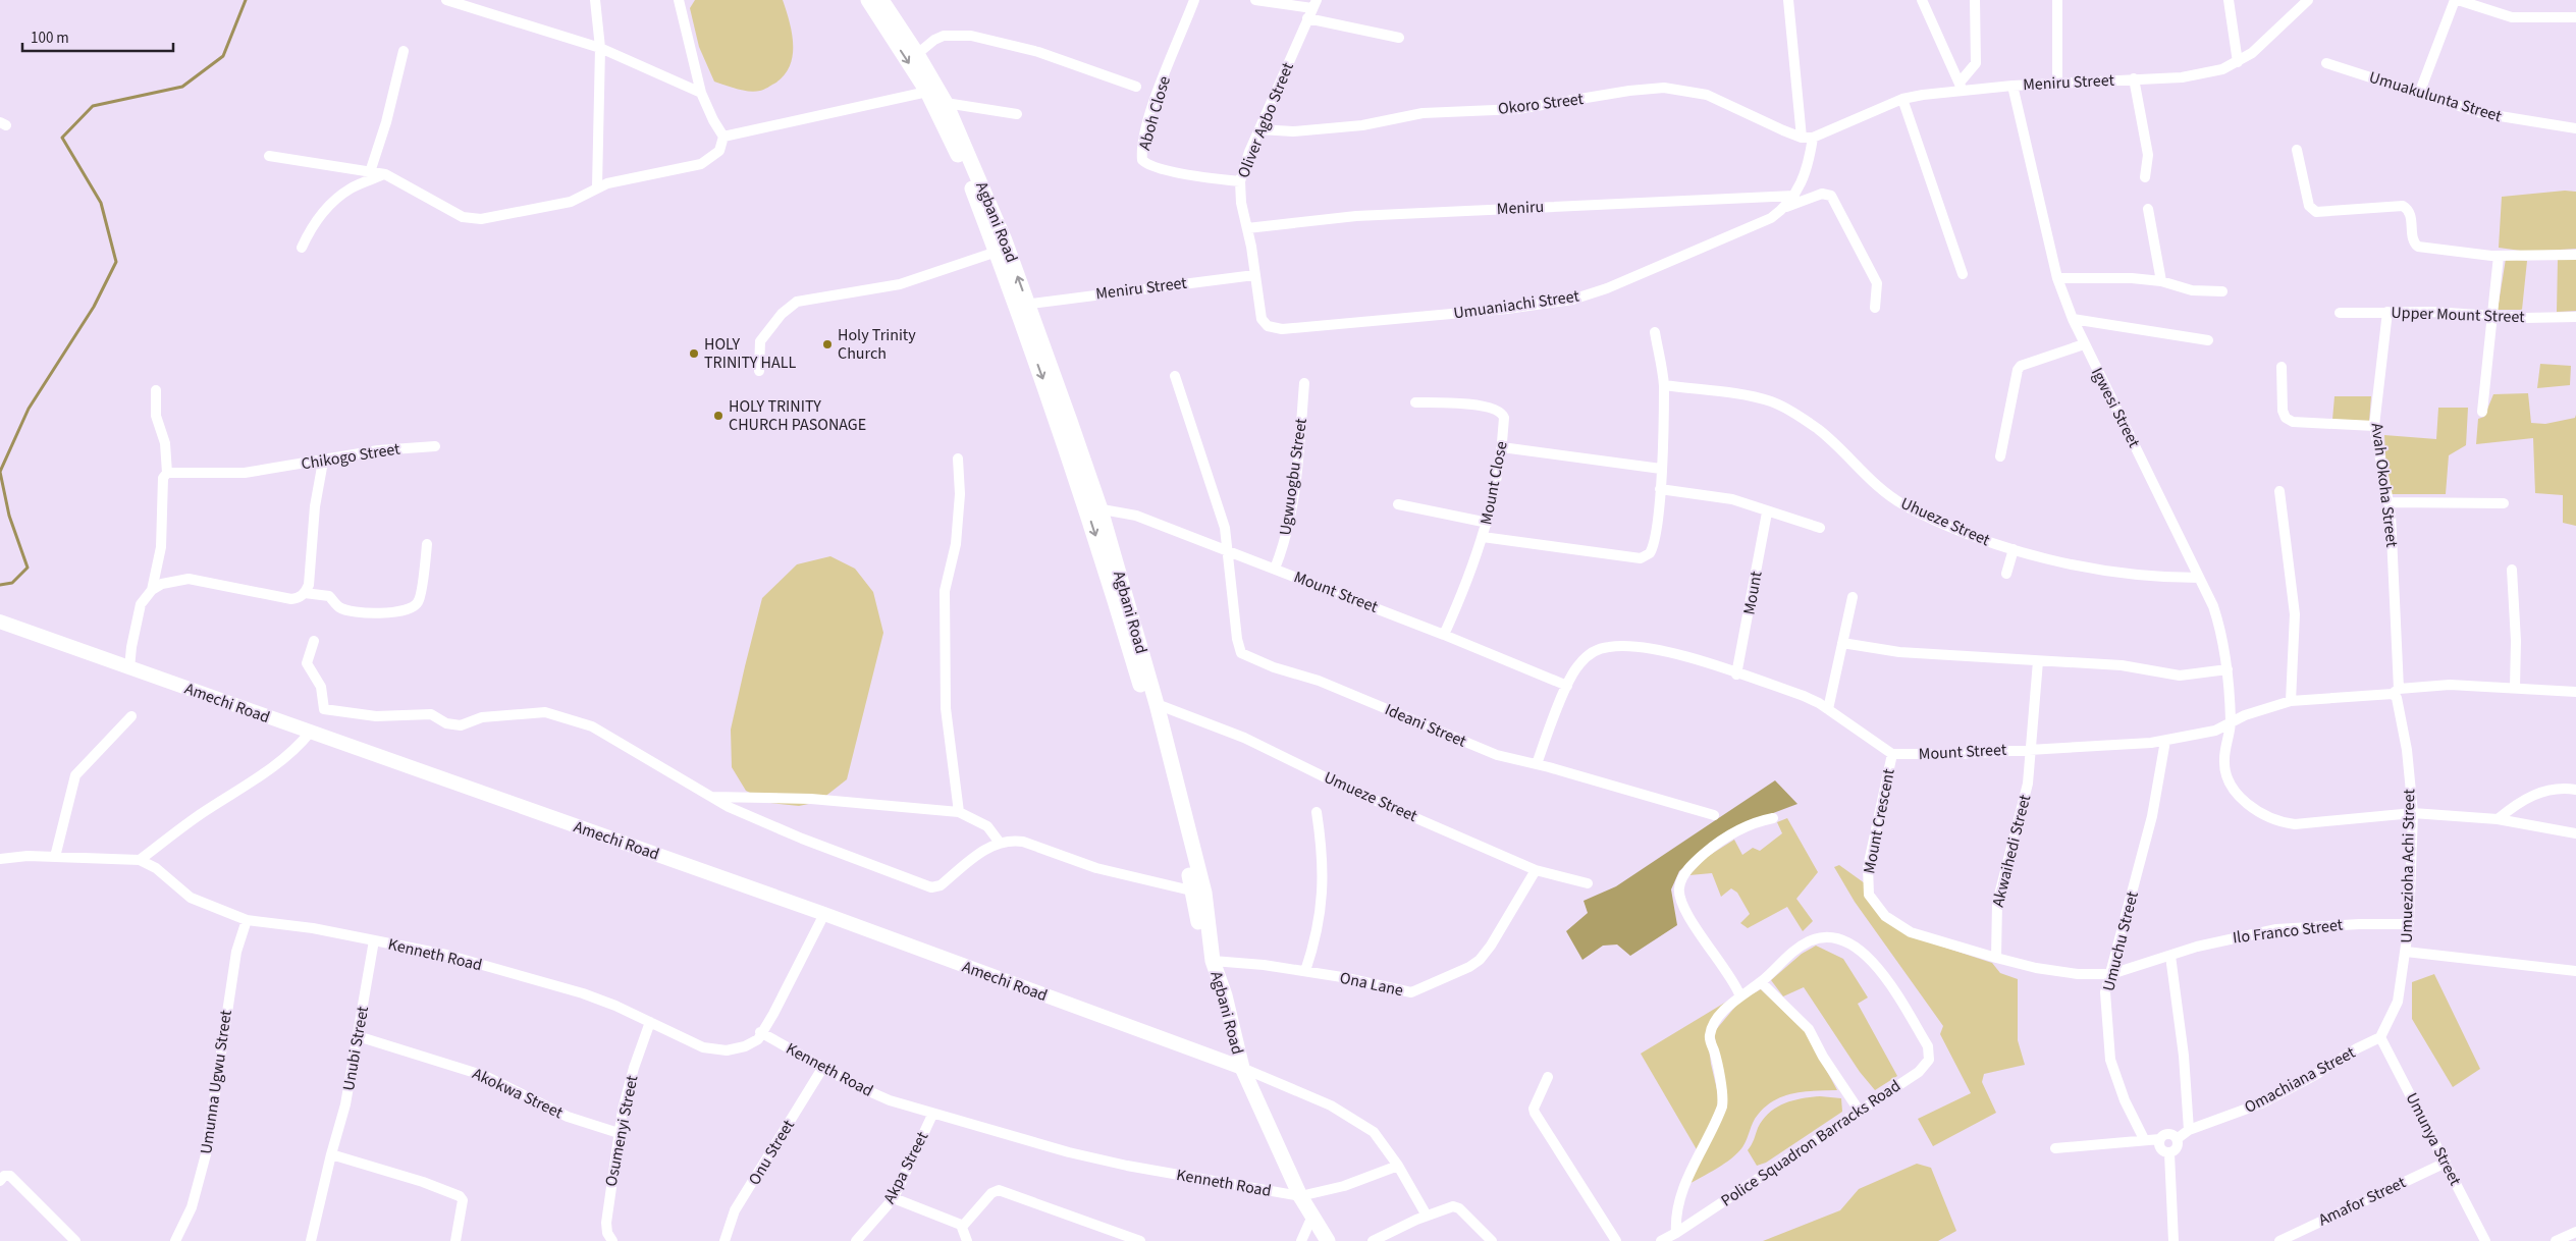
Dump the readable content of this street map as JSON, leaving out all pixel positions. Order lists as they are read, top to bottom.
{
  "streets": {
    "main road": ["Agbani Road", "Amechi Road"],
    "street": [
      "Meniru Street",
      "Umuakulunta Street",
      "Okoro Street",
      "Aboh Close",
      "Oliver Agbo Street",
      "Meniru",
      "Umuaniachi Street",
      "Upper Mount Street",
      "Igwesi Street",
      "Chikogo Street",
      "Ugwuogbu Street",
      "Mount Close",
      "Avah Okoha Street",
      "Uhueze Street",
      "Mount Street",
      "Mount",
      "Ideani Street",
      "Umueze Street",
      "Mount Crescent",
      "Akwaihedi Street",
      "Umuezioha Achi Street",
      "Ilo Franco Street",
      "Umuchu Street",
      "Kenneth Road",
      "Ona Lane",
      "Unubi Street",
      "Omachiana Street",
      "Umunna Ugwu Street",
      "Akokwa Street",
      "Osumenyi Street",
      "Umunya Street",
      "Police Squadron Barracks Road",
      "Onu Street",
      "Akpa Street",
      "Amafor Street"
    ]
  },
  "crossings": [
    ["Meniru Street", "Okoro Street"],
    ["Meniru Street", "Oliver Agbo Street"],
    ["Meniru Street", "Agbani Road"],
    ["Meniru Street", "Umuaniachi Street"],
    ["Meniru Street", "Igwesi Street"],
    ["Okoro Street", "Oliver Agbo Street"],
    ["Okoro Street", "Umuaniachi Street"],
    ["Aboh Close", "Oliver Agbo Street"],
    ["Oliver Agbo Street", "Meniru"],
    ["Oliver Agbo Street", "Umuaniachi Street"],
    ["Meniru", "Umuaniachi Street"],
    ["Agbani Road", "Mount Street"],
    ["Agbani Road", "Amechi Road"],
    ["Agbani Road", "Umueze Street"],
    ["Agbani Road", "Kenneth Road"],
    ["Agbani Road", "Ona Lane"],
    ["Upper Mount Street", "Avah Okoha Street"],
    ["Igwesi Street", "Uhueze Street"],
    ["Igwesi Street", "Mount Street"],
    ["Igwesi Street", "Umuezioha Achi Street"],
    ["Ugwuogbu Street", "Mount Street"],
    ["Mount Close", "Mount Street"],
    ["Avah Okoha Street", "Mount Street"],
    ["Avah Okoha Street", "Umuezioha Achi Street"],
    ["Mount Street", "Ideani Street"],
    ["Mount Street", "Mount Crescent"],
    ["Mount Street", "Akwaihedi Street"],
    ["Mount Street", "Umuezioha Achi Street"],
    ["Mount Street", "Umuchu Street"],
    ["Umueze Street", "Ona Lane"],
    ["Mount Crescent", "Akwaihedi Street"],
    ["Umuezioha Achi Street", "Ilo Franco Street"],
    ["Umuezioha Achi Street", "Omachiana Street"],
    ["Umuezioha Achi Street", "Umunya Street"],
    ["Ilo Franco Street", "Umuchu Street"],
    ["Kenneth Road", "Unubi Street"],
    ["Kenneth Road", "Umunna Ugwu Street"],
    ["Kenneth Road", "Osumenyi Street"],
    ["Kenneth Road", "Onu Street"],
    ["Kenneth Road", "Akpa Street"],
    ["Unubi Street", "Akokwa Street"],
    ["Omachiana Street", "Umunya Street"],
    ["Akokwa Street", "Osumenyi Street"],
    ["Umunya Street", "Amafor Street"]
  ],
  "places": ["Holy Trinity Church", "HOLY TRINITY HALL", "HOLY TRINITY CHURCH PASONAGE"],
  "scale_bar": "100 m"
}
